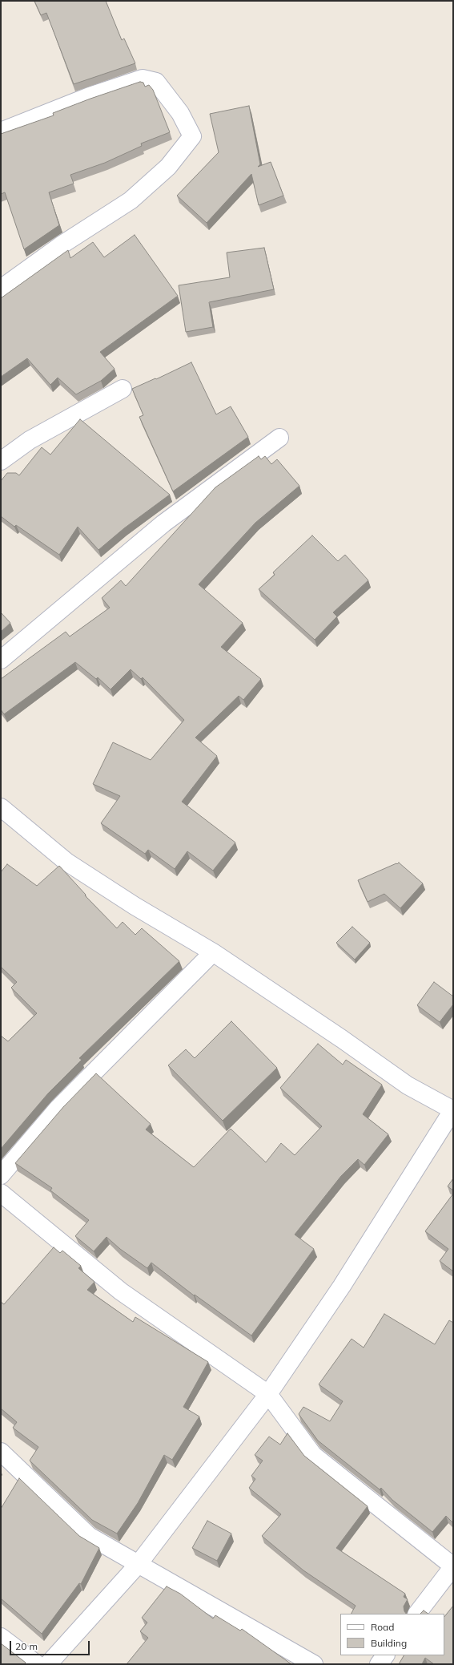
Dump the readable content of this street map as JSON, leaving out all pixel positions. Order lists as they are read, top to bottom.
{
  "legend": ["Road", "Building"],
  "scale_bar": "20 m"
}
